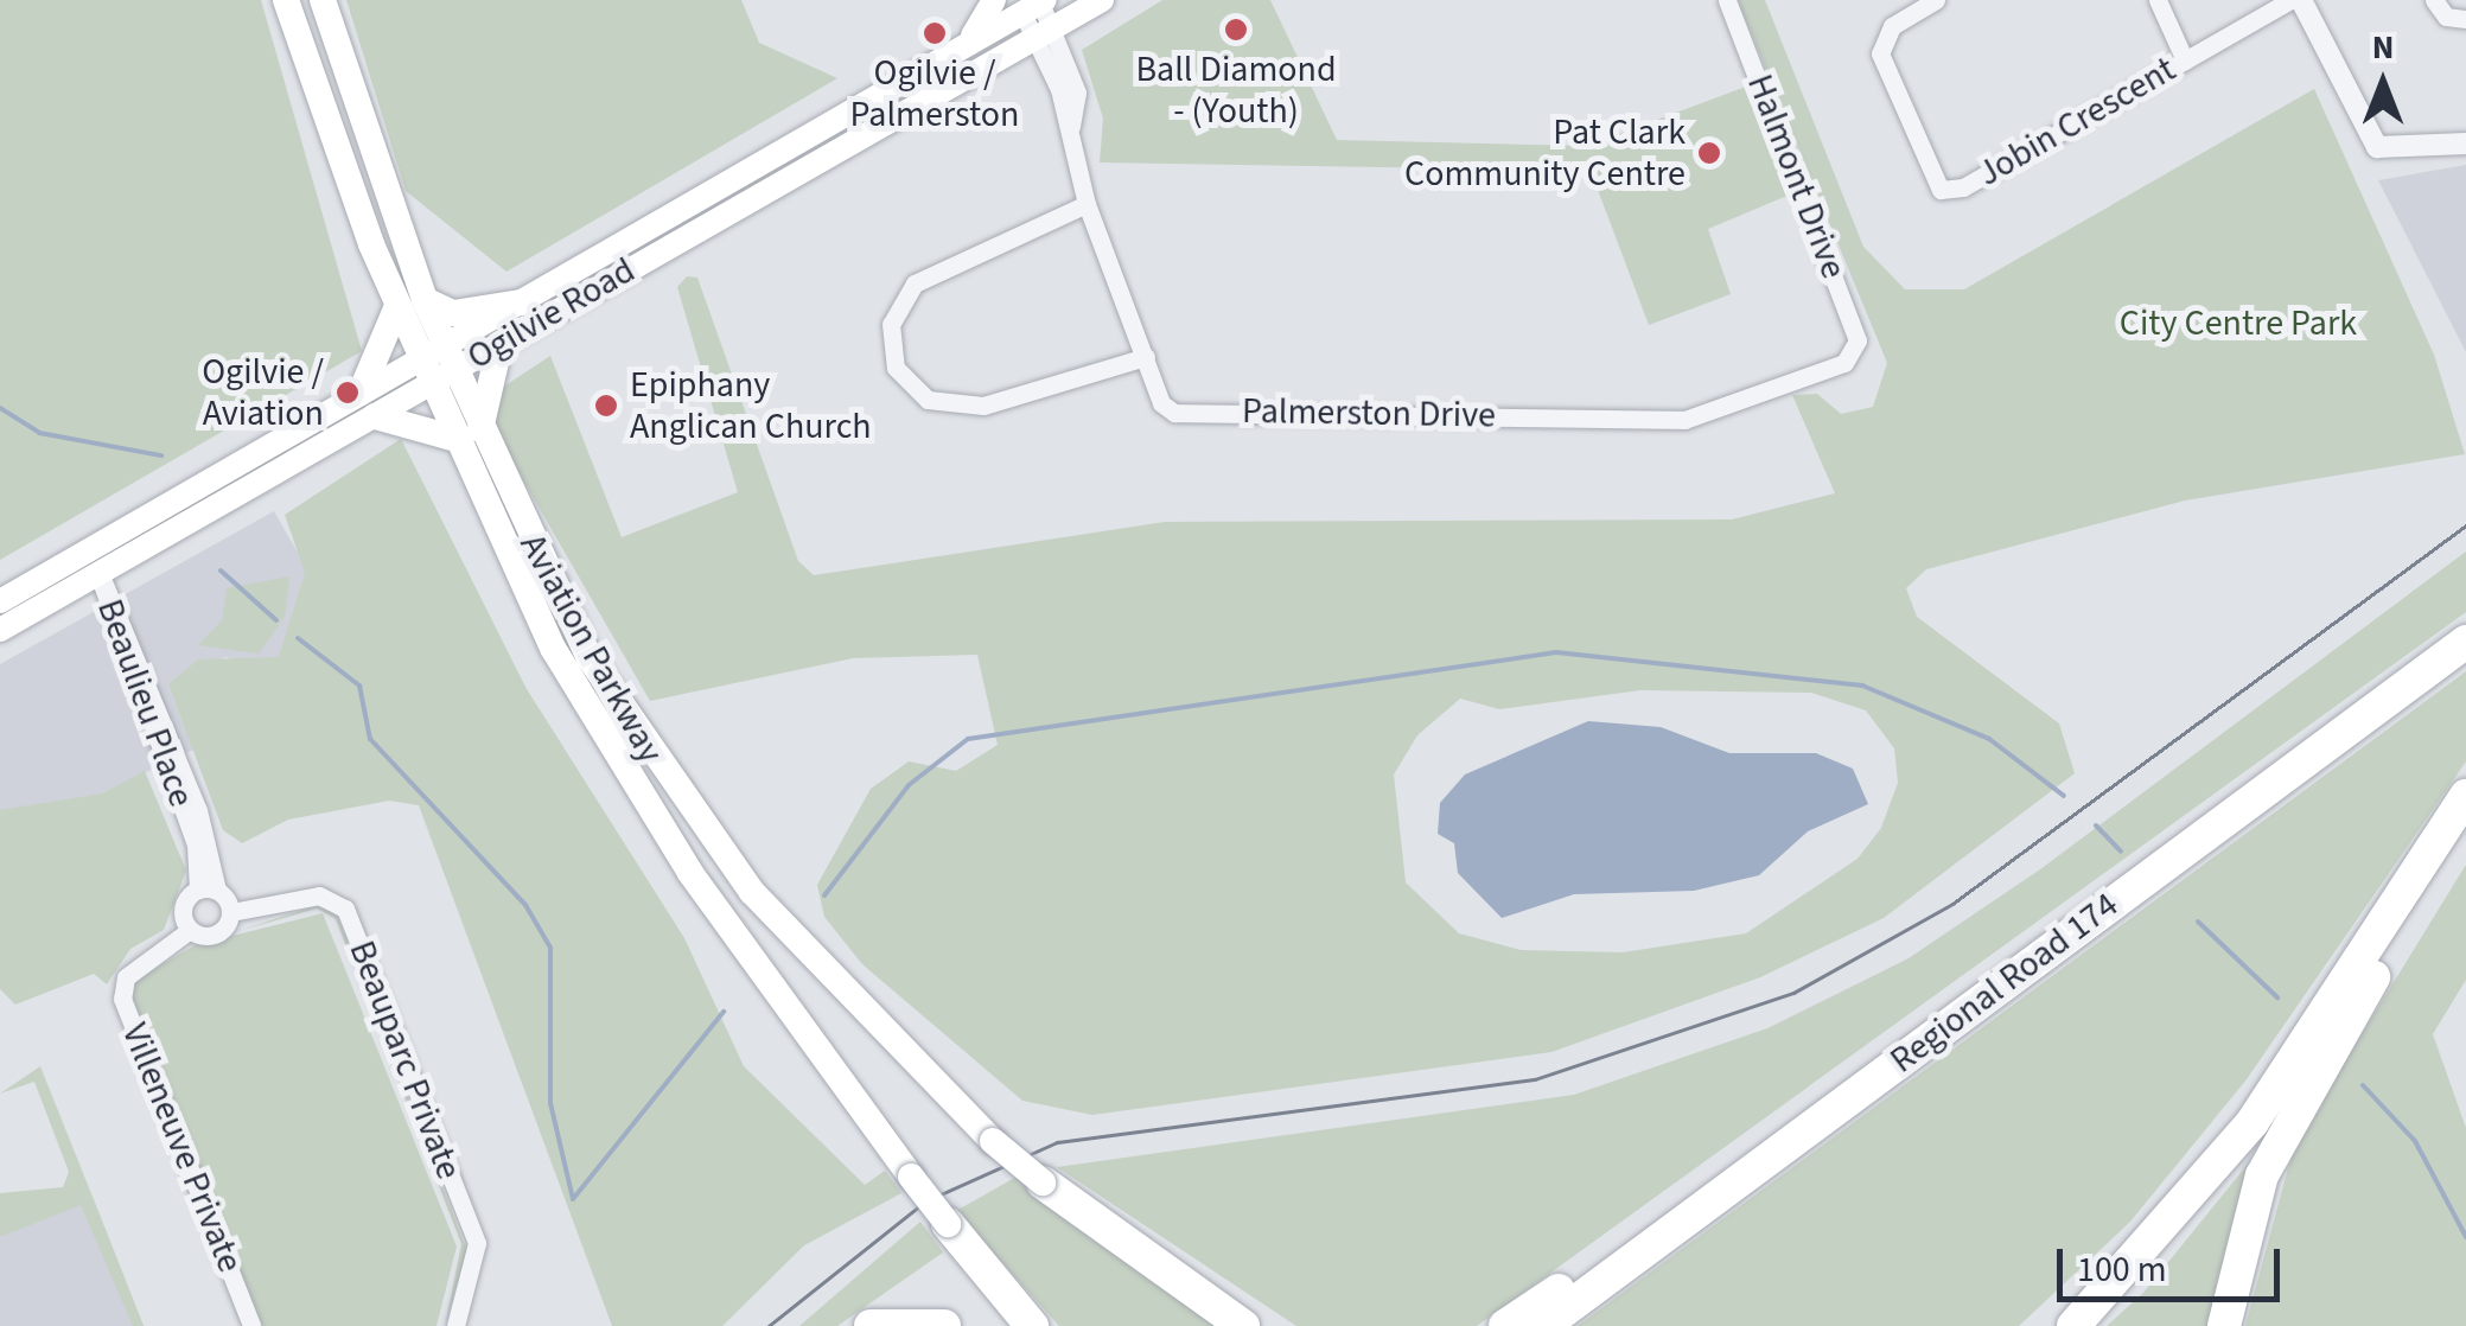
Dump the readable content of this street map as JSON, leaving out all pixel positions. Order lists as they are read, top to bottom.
{
  "streets": {
    "highway": ["Regional Road 174"],
    "main road": ["Ogilvie Road", "Aviation Parkway"],
    "street": [
      "Jobin Crescent",
      "Halmont Drive",
      "Palmerston Drive",
      "Beaulieu Place",
      "Beauparc Private",
      "Villeneuve Private"
    ]
  },
  "crossings": [
    ["Halmont Drive", "Palmerston Drive"],
    ["Ogilvie Road", "Palmerston Drive"],
    ["Ogilvie Road", "Aviation Parkway"],
    ["Ogilvie Road", "Beaulieu Place"],
    ["Beaulieu Place", "Beauparc Private"],
    ["Beaulieu Place", "Villeneuve Private"],
    ["Beauparc Private", "Villeneuve Private"]
  ],
  "parks": ["City Centre Park"],
  "places": [
    "Ball Diamond - (Youth)",
    "Ogilvie / Palmerston",
    "Pat Clark Community Centre",
    "Ogilvie / Aviation",
    "Epiphany Anglican Church"
  ],
  "scale_bar": "100 m",
  "north": "top"
}
